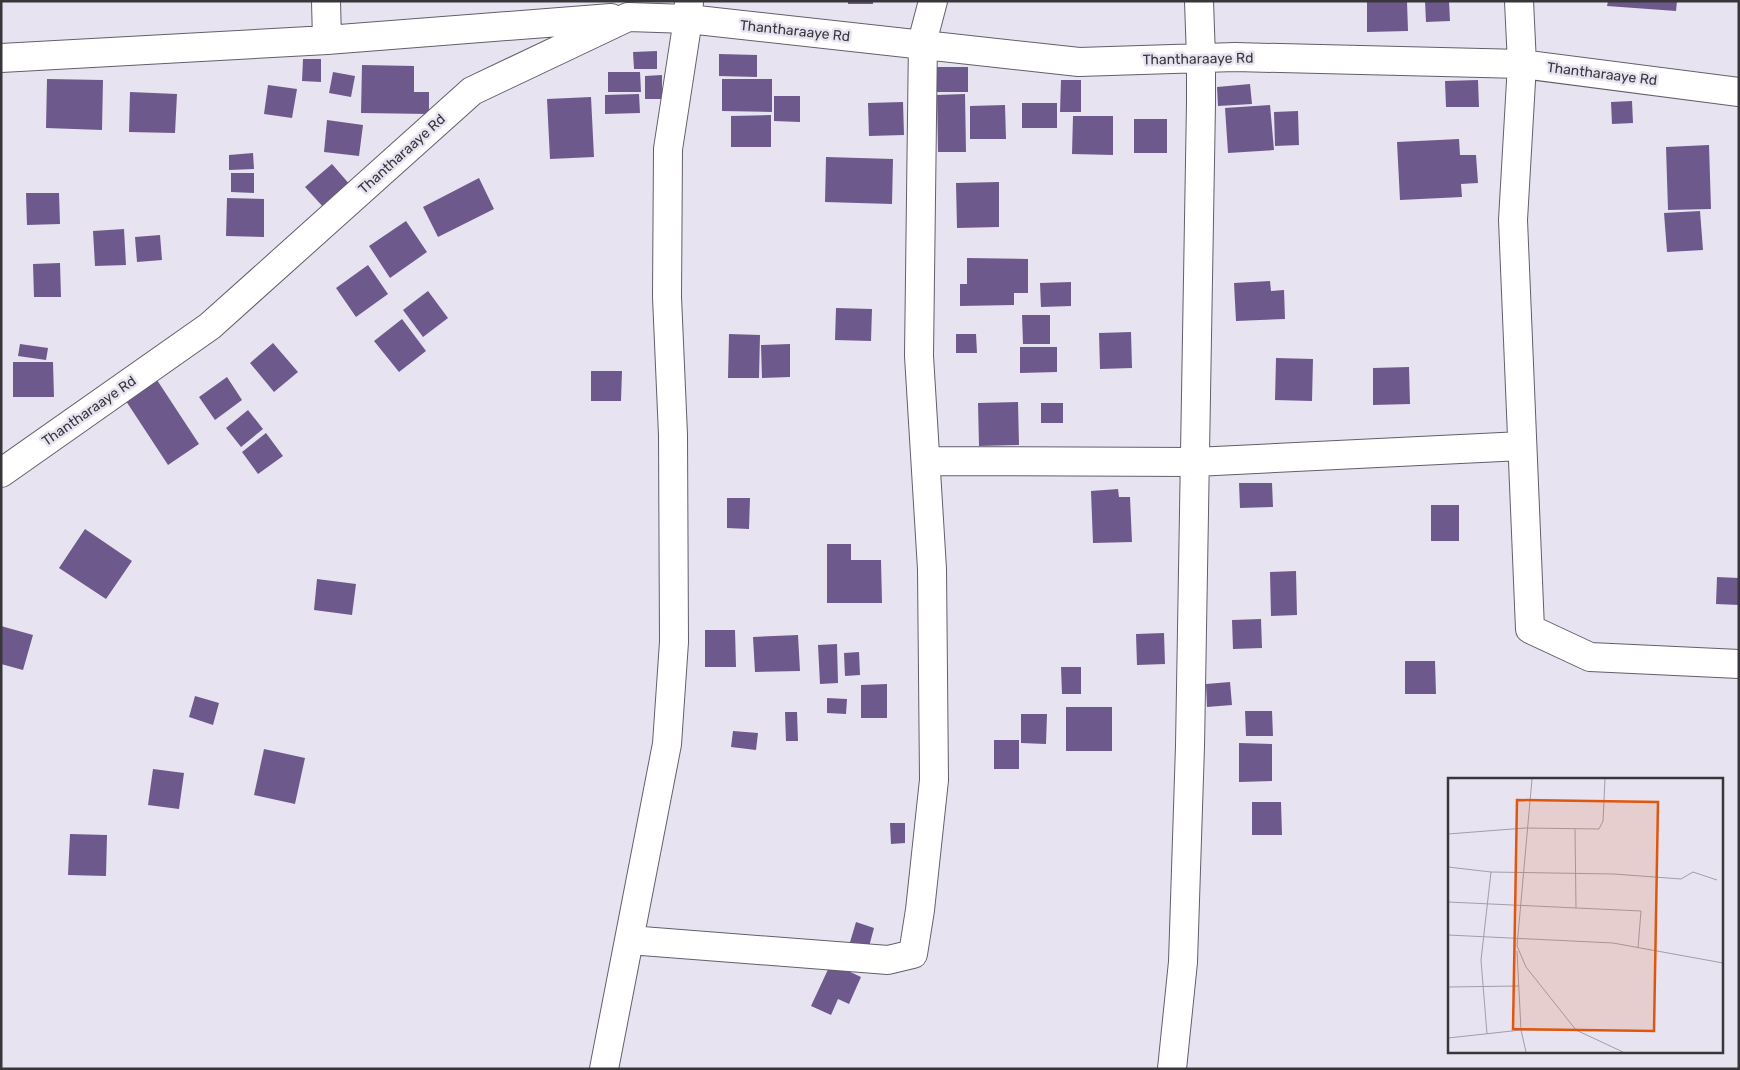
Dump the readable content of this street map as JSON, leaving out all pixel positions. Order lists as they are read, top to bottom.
{
  "streets": {
    "street": ["Thantharaaye Rd"]
  }
}
